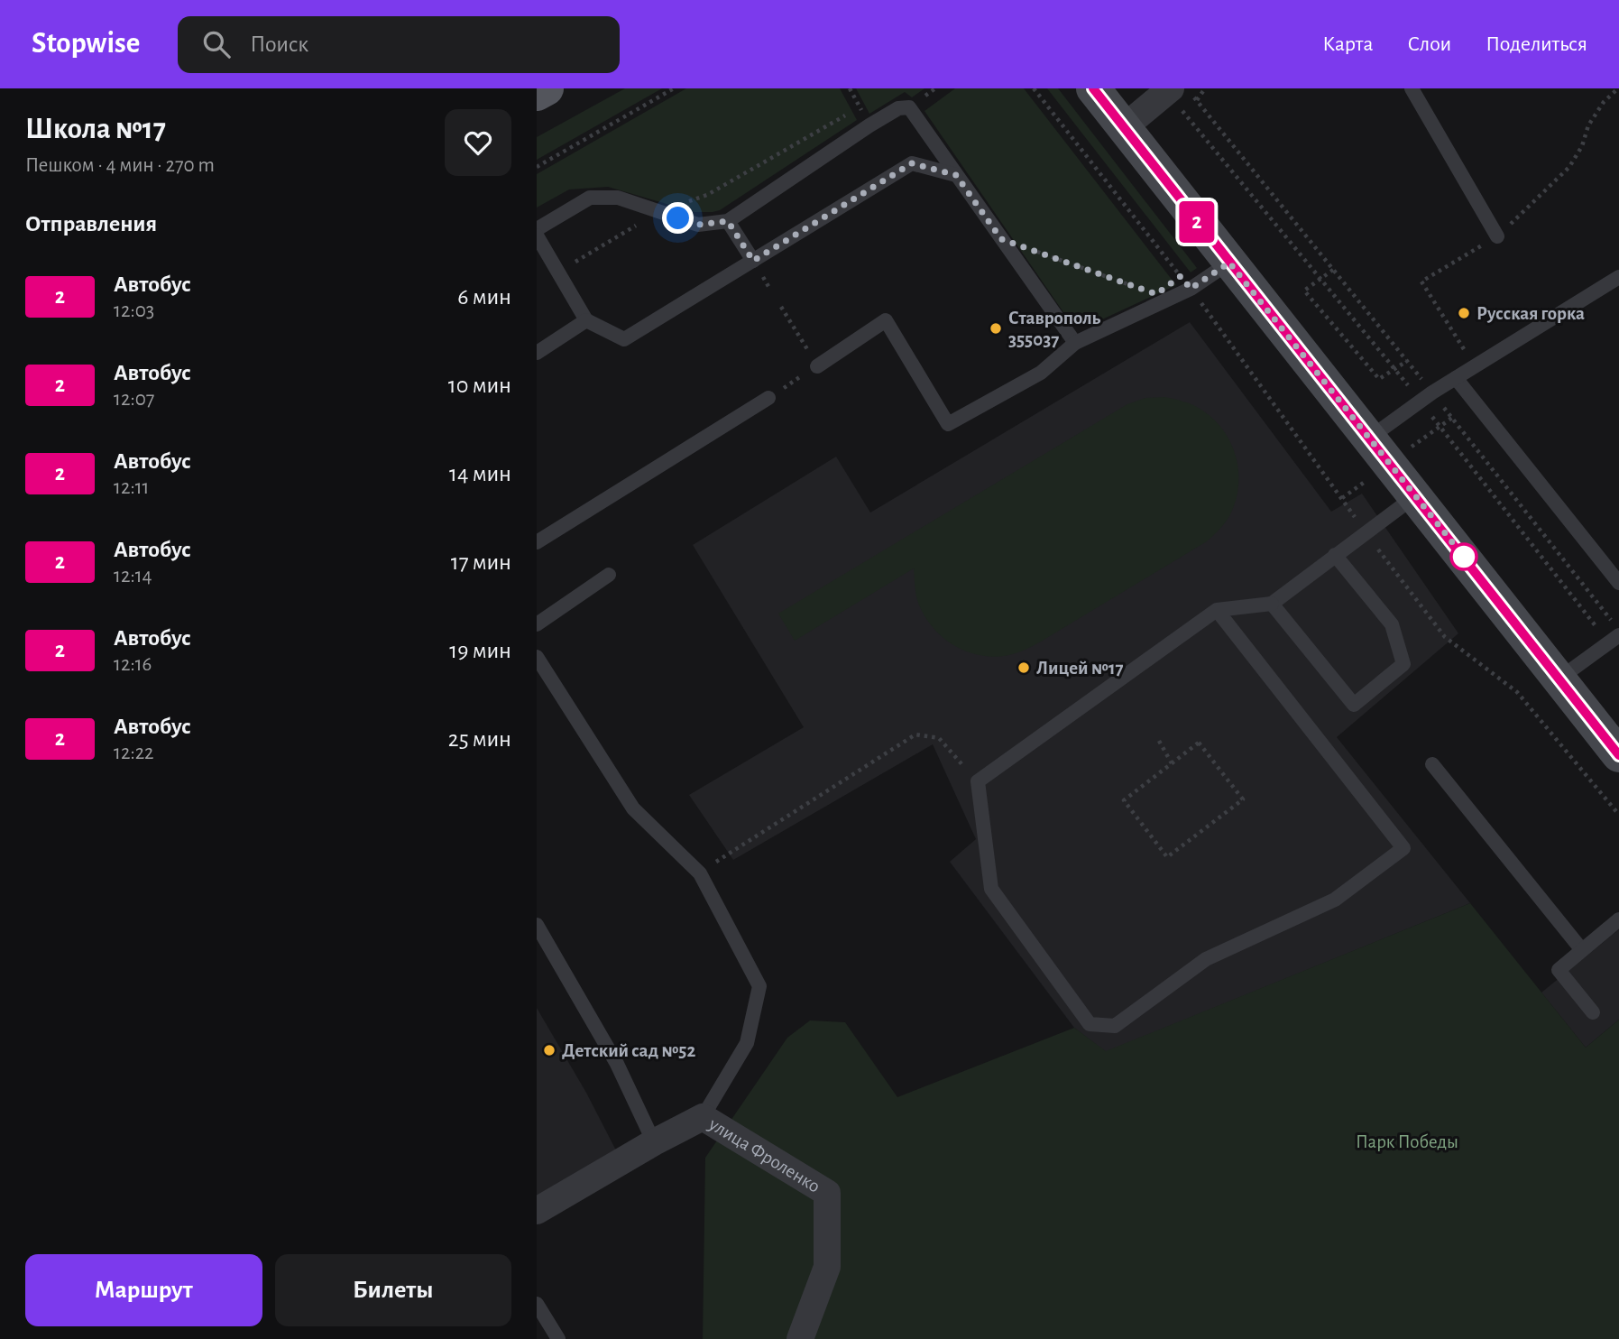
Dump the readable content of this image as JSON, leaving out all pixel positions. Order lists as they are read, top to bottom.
{
  "streets": {
    "street": ["улица Фроленко"]
  },
  "parks": ["Парк Победы"],
  "places": [
    "Русская горка",
    "Ставрополь 355037",
    "Лицей №17",
    "Детский сад №52"
  ],
  "lines": ["bus line 2"],
  "page": {
    "header": "Stopwise",
    "search": "Поиск",
    "nav": ["Карта", "Слои", "Поделиться"],
    "heading": [
      ["Школа №17", "Пешком · 4 мин · 270 m"],
      "Отправления"
    ],
    "on_map": "2",
    "list": [
      {
        "mark": "2",
        "name": "Автобус",
        "note": "12:03",
        "value": "6 мин"
      },
      {
        "mark": "2",
        "name": "Автобус",
        "note": "12:07",
        "value": "10 мин"
      },
      {
        "mark": "2",
        "name": "Автобус",
        "note": "12:11",
        "value": "14 мин"
      },
      {
        "mark": "2",
        "name": "Автобус",
        "note": "12:14",
        "value": "17 мин"
      },
      {
        "mark": "2",
        "name": "Автобус",
        "note": "12:16",
        "value": "19 мин"
      },
      {
        "mark": "2",
        "name": "Автобус",
        "note": "12:22",
        "value": "25 мин"
      }
    ],
    "buttons": ["Маршрут", "Билеты"]
  }
}
